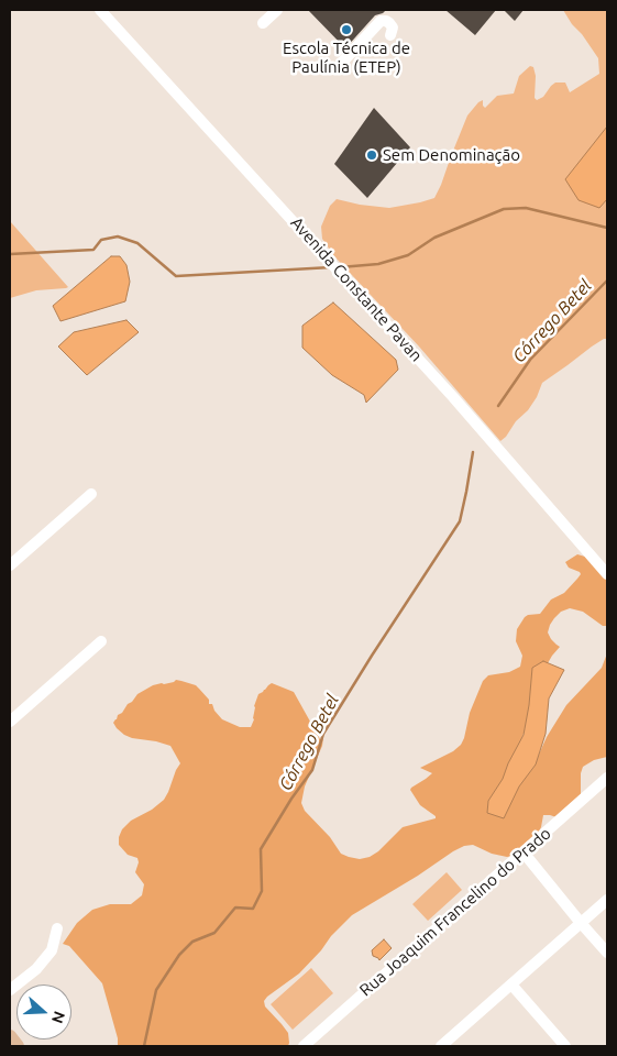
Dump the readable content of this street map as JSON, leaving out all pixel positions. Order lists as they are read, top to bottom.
{
  "streets": {
    "street": ["Avenida Constante Pavan", "Rua Joaquim Francelino do Prado"]
  },
  "water": ["Córrego Betel"],
  "places": ["Escola Técnica de Paulínia (ETEP)", "Sem Denominação"],
  "north": "right"
}
